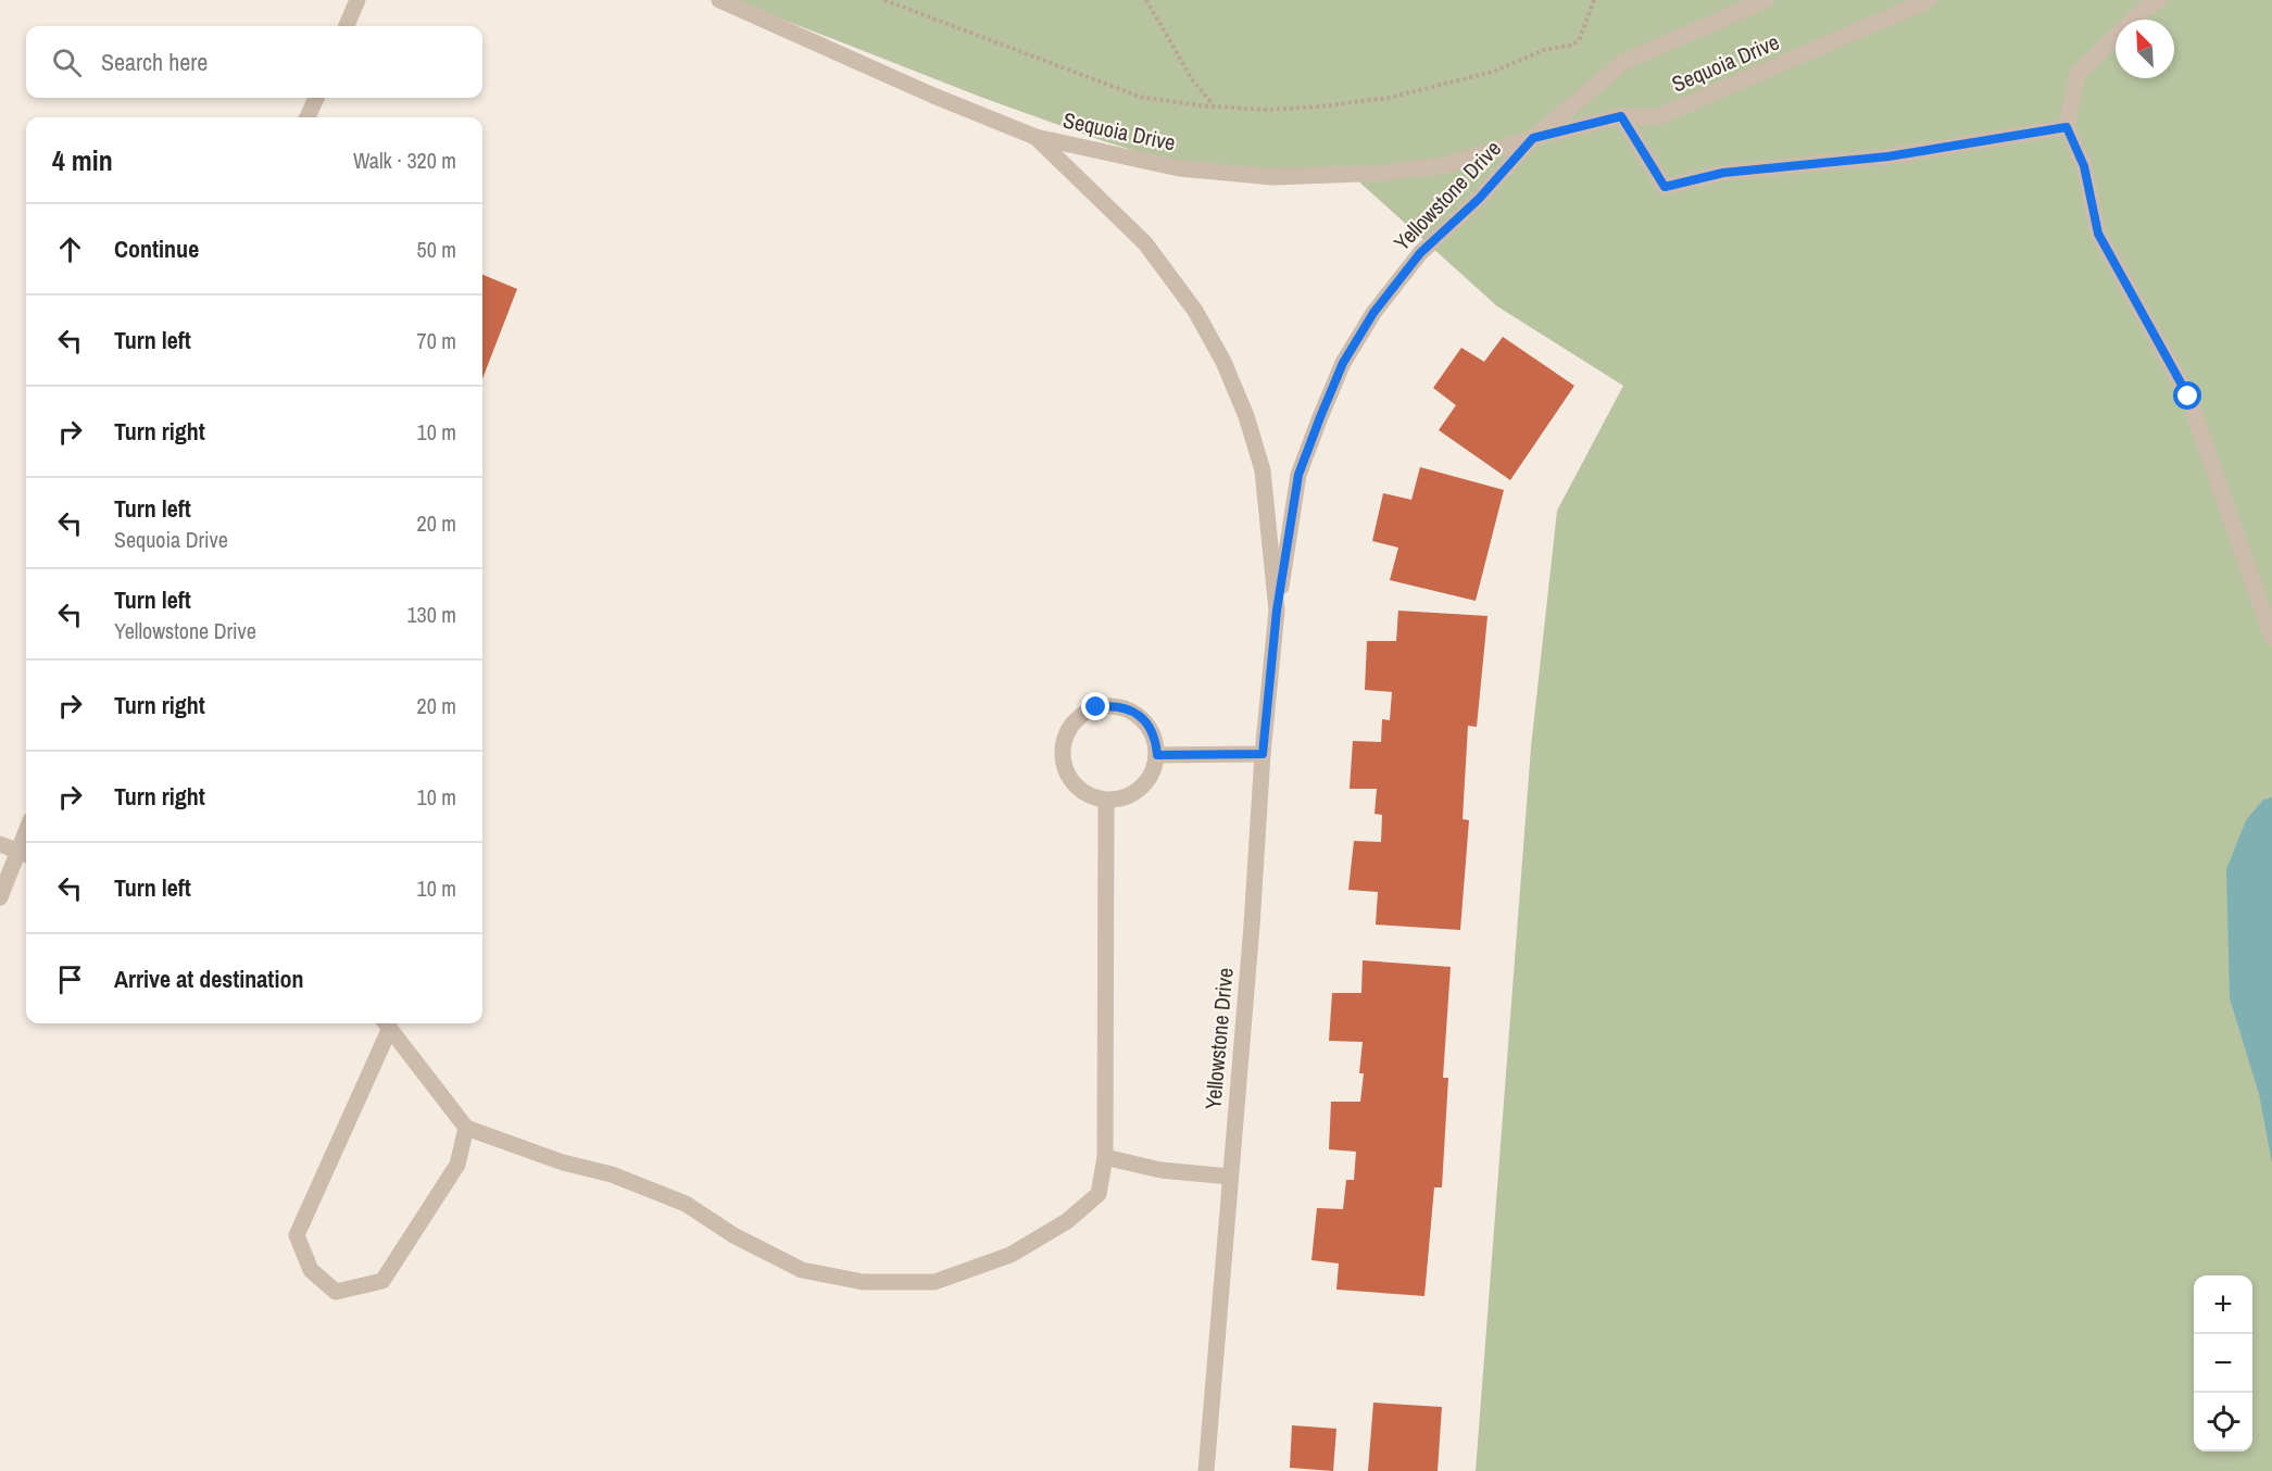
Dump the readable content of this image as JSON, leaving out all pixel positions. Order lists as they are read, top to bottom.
{
  "streets": {
    "street": ["Sequoia Drive", "Yellowstone Drive"]
  },
  "crossings": [
    ["Sequoia Drive", "Yellowstone Drive"]
  ],
  "north": "top left",
  "page": {
    "search": "Search here",
    "heading": ["4 min", "Walk · 320 m"],
    "list": [
      ["Continue", "50 m"],
      ["Turn left", "70 m"],
      ["Turn right", "10 m"],
      ["Turn left", "Sequoia Drive", "20 m"],
      ["Turn left", "Yellowstone Drive", "130 m"],
      ["Turn right", "20 m"],
      ["Turn right", "10 m"],
      ["Turn left", "10 m"],
      "Arrive at destination"
    ],
    "map_buttons": ["+", "−"]
  }
}
